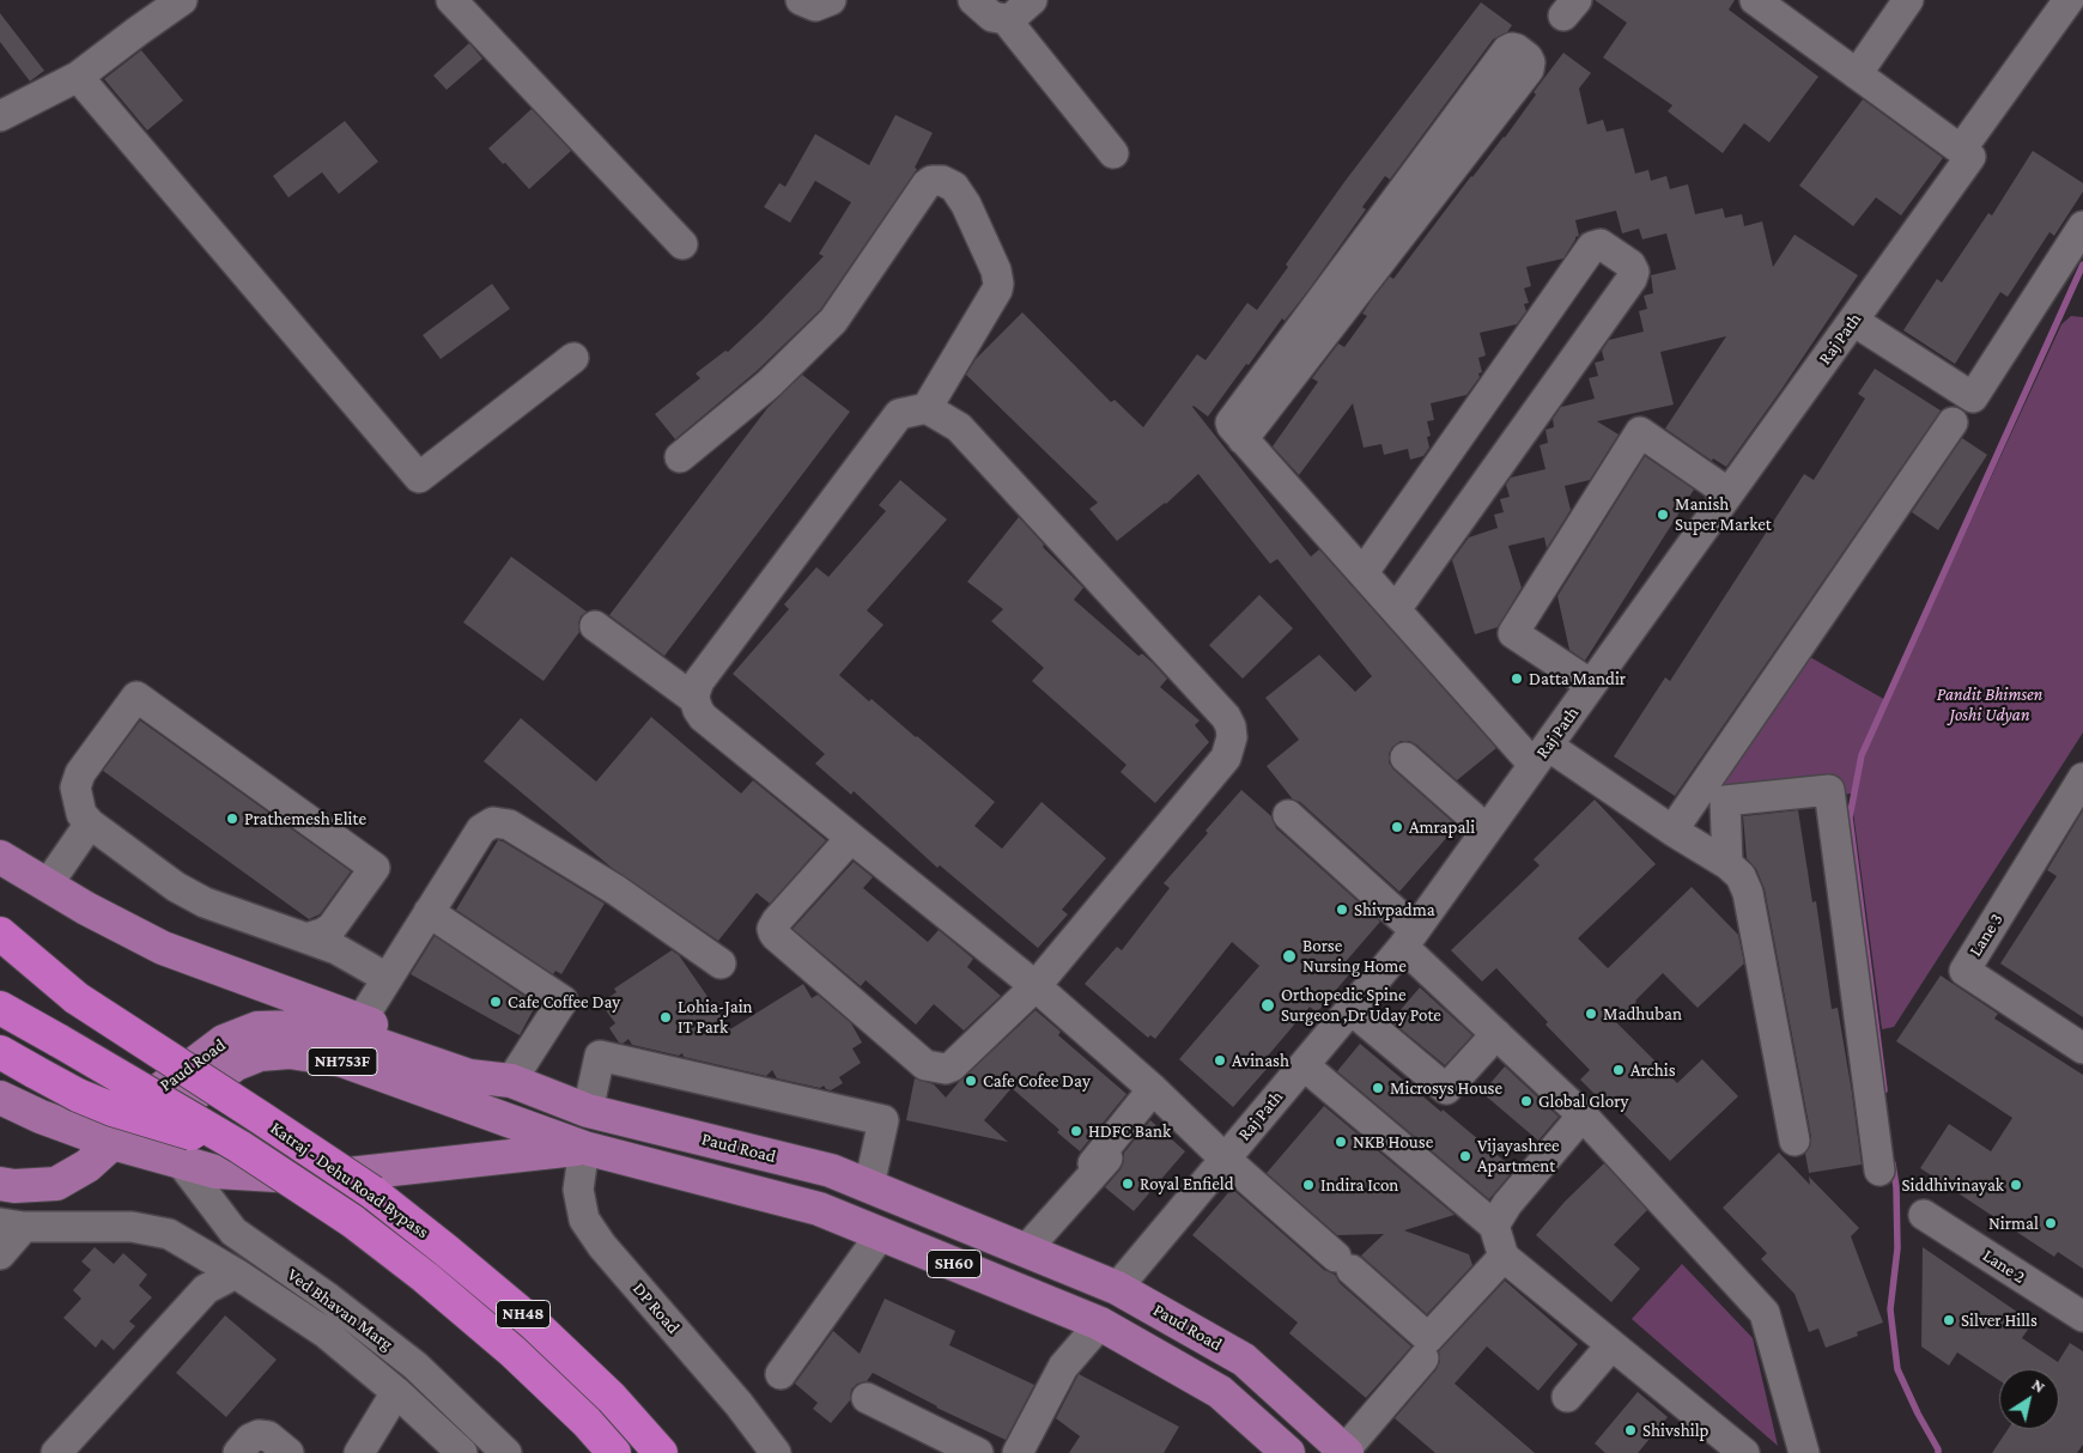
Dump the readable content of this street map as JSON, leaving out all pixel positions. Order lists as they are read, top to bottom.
{
  "streets": {
    "highway": ["Katraj - Dehu Road Bypass", "NH48"],
    "main road": ["NH753F", "Paud Road", "SH60"],
    "street": [
      "Raj Path",
      "Lane 3",
      "Lane 2",
      "DP Road",
      "Ved Bhavan Marg"
    ]
  },
  "crossings": [
    ["Raj Path", "Paud Road"],
    ["Paud Road", "DP Road"],
    ["Paud Road", "Ved Bhavan Marg"]
  ],
  "parks": ["Pandit Bhimsen Joshi Udyan"],
  "places": [
    "Manish Super Market",
    "Datta Mandir",
    "Prathemesh Elite",
    "Amrapali",
    "Shivpadma",
    "Borse Nursing Home",
    "Cafe Coffee Day",
    "Orthopedic Spine Surgeon ,Dr Uday Pote",
    "Madhuban",
    "Lohia-Jain IT Park",
    "Avinash",
    "Archis",
    "Cafe Cofee Day",
    "Microsys House",
    "Global Glory",
    "HDFC Bank",
    "NKB House",
    "Vijayashree Apartment",
    "Royal Enfield",
    "Indira Icon",
    "Siddhivinayak",
    "Nirmal",
    "Silver Hills",
    "Shivshilp"
  ],
  "north": "top right"
}
